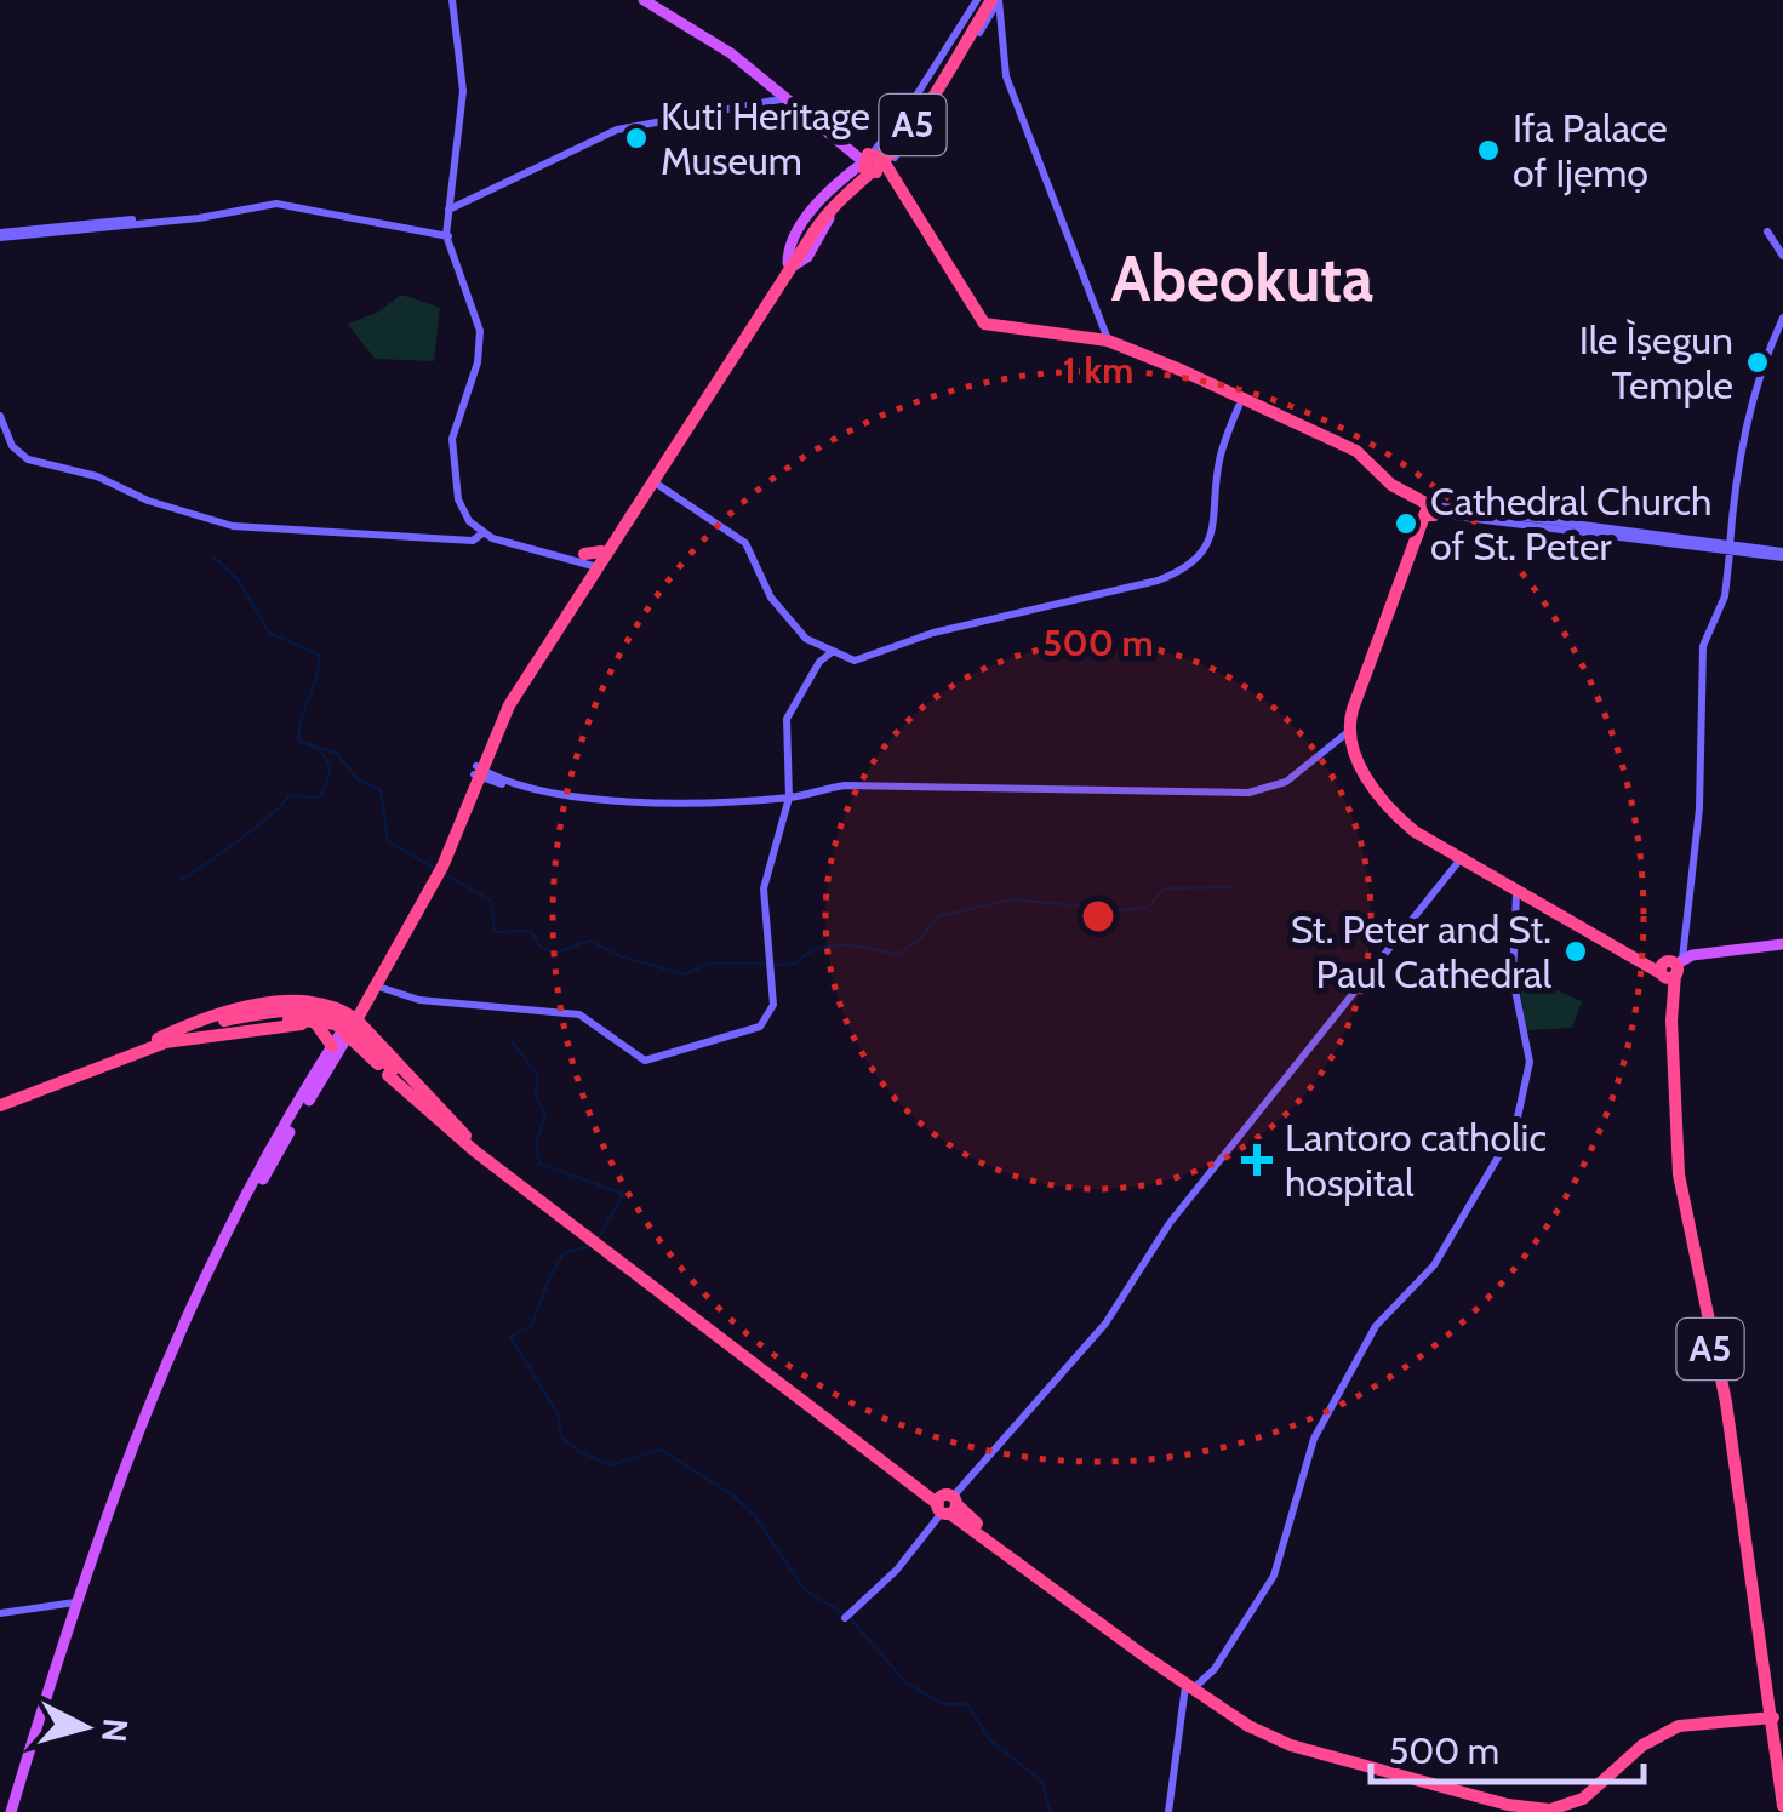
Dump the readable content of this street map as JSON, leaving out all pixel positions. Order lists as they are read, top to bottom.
{
  "streets": {
    "highway": ["A5"]
  },
  "districts": ["Abeokuta"],
  "places": {
    "other": [
      "Kuti Heritage Museum",
      "Ifa Palace of Ijẹmọ",
      "Ile Ìṣegun Temple",
      "Cathedral Church of St. Peter",
      "St. Peter and St. Paul Cathedral"
    ],
    "health": ["Lantoro catholic hospital"]
  },
  "scale_bar": "500 m",
  "north": "right",
  "rings": ["1 km", "500 m"]
}
